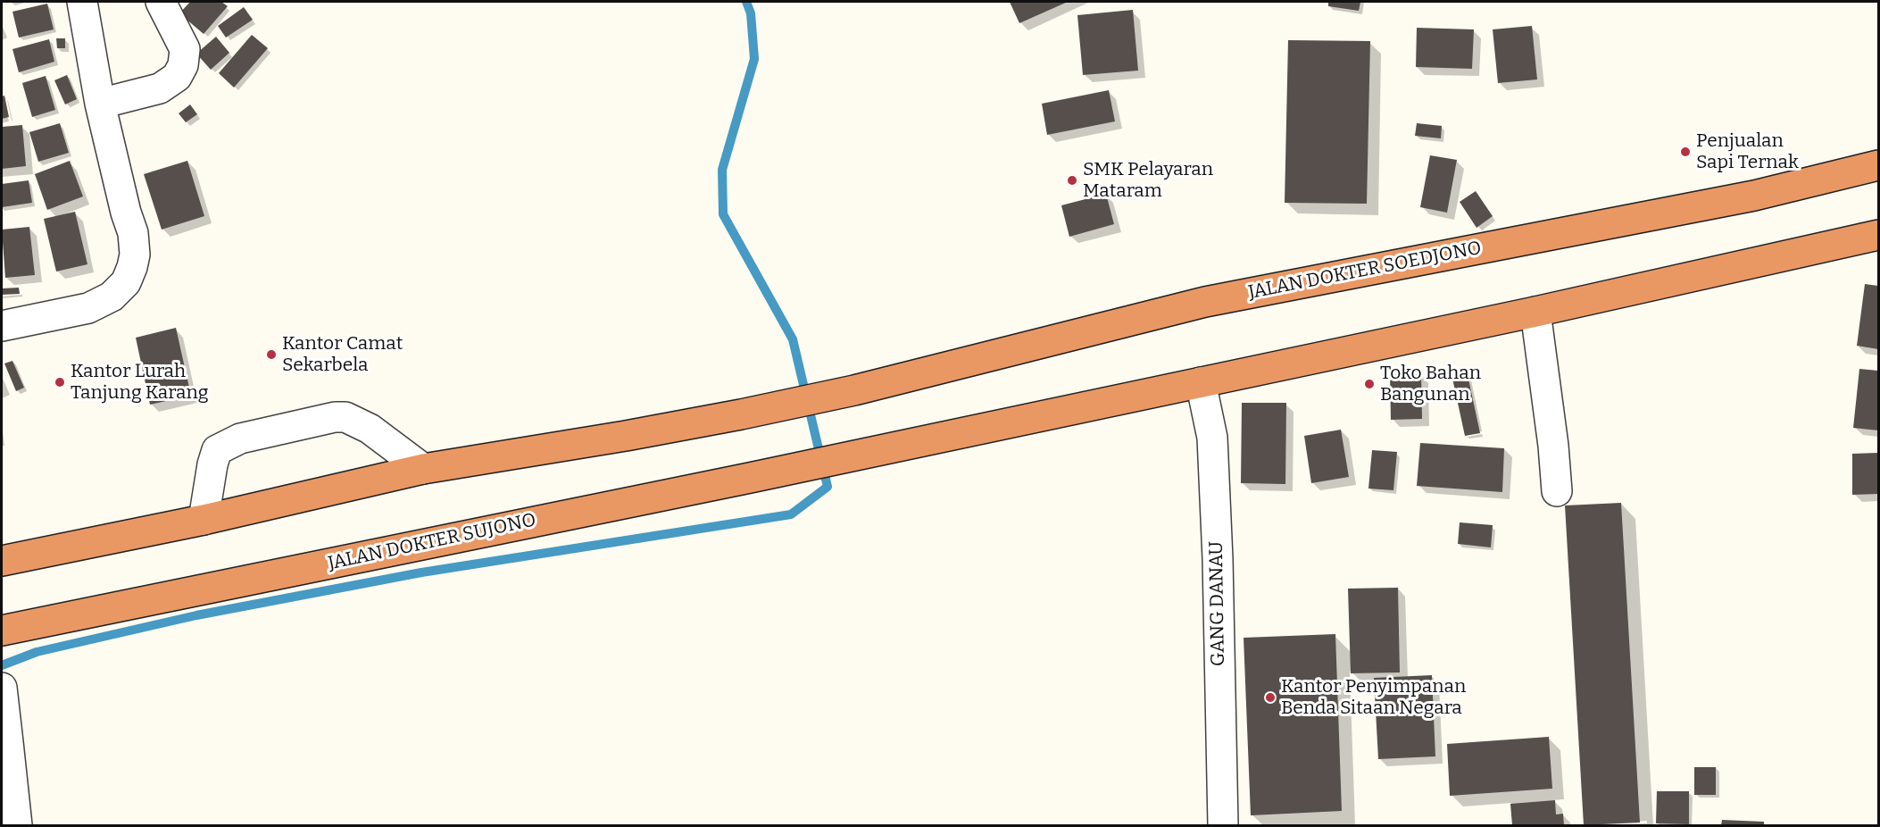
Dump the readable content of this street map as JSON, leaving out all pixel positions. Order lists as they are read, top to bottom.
{
  "streets": {
    "highway": ["JALAN DOKTER SOEDJONO", "JALAN DOKTER SUJONO"],
    "street": ["GANG DANAU"]
  },
  "crossings": [
    ["JALAN DOKTER SUJONO", "GANG DANAU"]
  ],
  "places": [
    "Penjualan Sapi Ternak",
    "SMK Pelayaran Mataram",
    "Kantor Camat Sekarbela",
    "Kantor Lurah Tanjung Karang",
    "Toko Bahan Bangunan",
    "Kantor Penyimpanan Benda Sitaan Negara"
  ]
}
